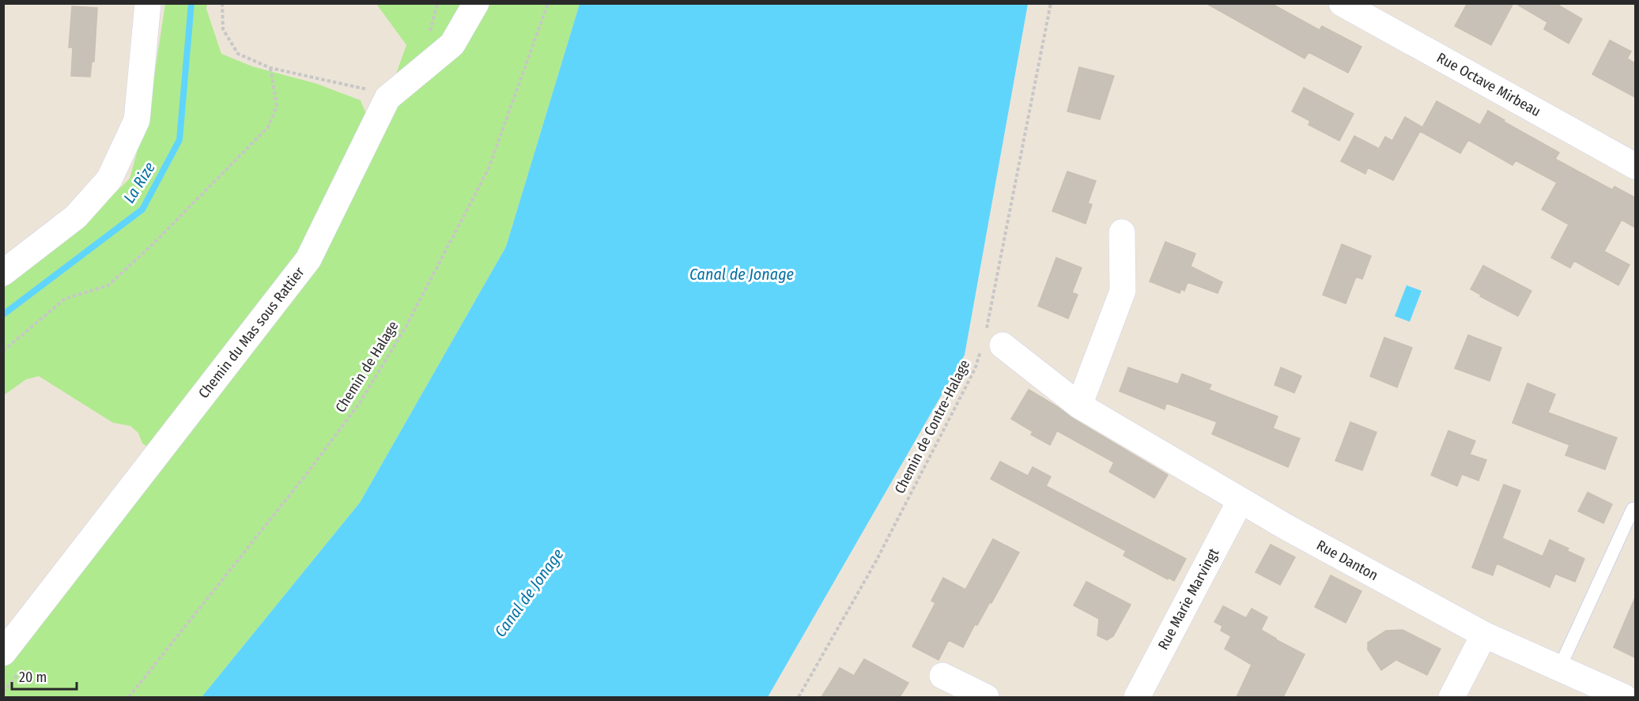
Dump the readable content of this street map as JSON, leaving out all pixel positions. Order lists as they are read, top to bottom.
{
  "streets": {
    "street": [
      "Rue Octave Mirbeau",
      "Chemin du Mas sous Rattier",
      "Rue Danton",
      "Rue Marie Marvingt"
    ],
    "path": ["Chemin de Halage", "Chemin de Contre-Halage"]
  },
  "crossings": [
    ["Chemin de Contre-Halage", "Rue Danton"],
    ["Rue Danton", "Rue Marie Marvingt"]
  ],
  "water": ["La Rize", "Canal de Jonage"],
  "scale_bar": "20 m"
}
